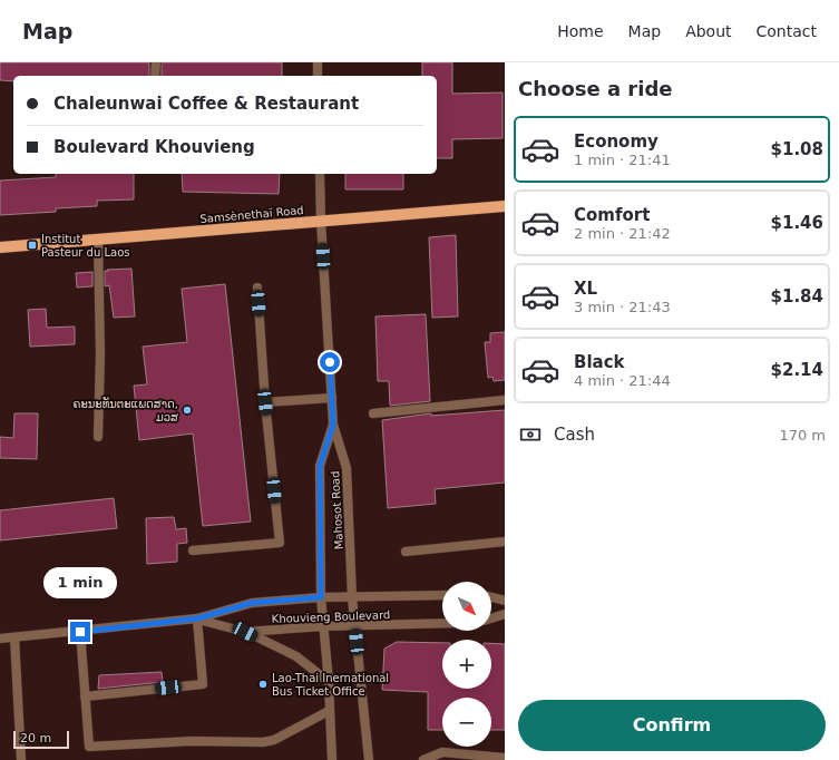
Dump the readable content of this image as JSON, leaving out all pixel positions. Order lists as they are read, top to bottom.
{
  "streets": {
    "main road": ["Samsènethaï Road"],
    "street": ["Mahosot Road", "Khouvieng Boulevard"]
  },
  "crossings": [
    ["Samsènethaï Road", "Mahosot Road"],
    ["Mahosot Road", "Khouvieng Boulevard"]
  ],
  "places": {
    "transit": ["Institut Pasteur du Laos"],
    "other": ["ຄະນະທັນຕະແພດສາດ, ມວສ", "Lao-Thai Inernational Bus Ticket Office"]
  },
  "scale_bar": "20 m",
  "north": "bottom right",
  "page": {
    "header": "Map",
    "nav": [
      "Home",
      "Map",
      "About",
      "Contact"
    ],
    "heading": "Choose a ride",
    "banner": ["Chaleunwai Coffee & Restaurant", "Boulevard Khouvieng"],
    "list": [
      {
        "name": "Economy",
        "note": "1 min · 21:41",
        "value": "$1.08"
      },
      {
        "name": "Comfort",
        "note": "2 min · 21:42",
        "value": "$1.46"
      },
      {
        "name": "XL",
        "note": "3 min · 21:43",
        "value": "$1.84"
      },
      {
        "name": "Black",
        "note": "4 min · 21:44",
        "value": "$2.14"
      }
    ],
    "pay": ["Cash", "170 m"],
    "bubble": "1 min",
    "map_buttons": ["+", "−"],
    "buttons": "Confirm",
    "scale": "20 m"
  }
}
